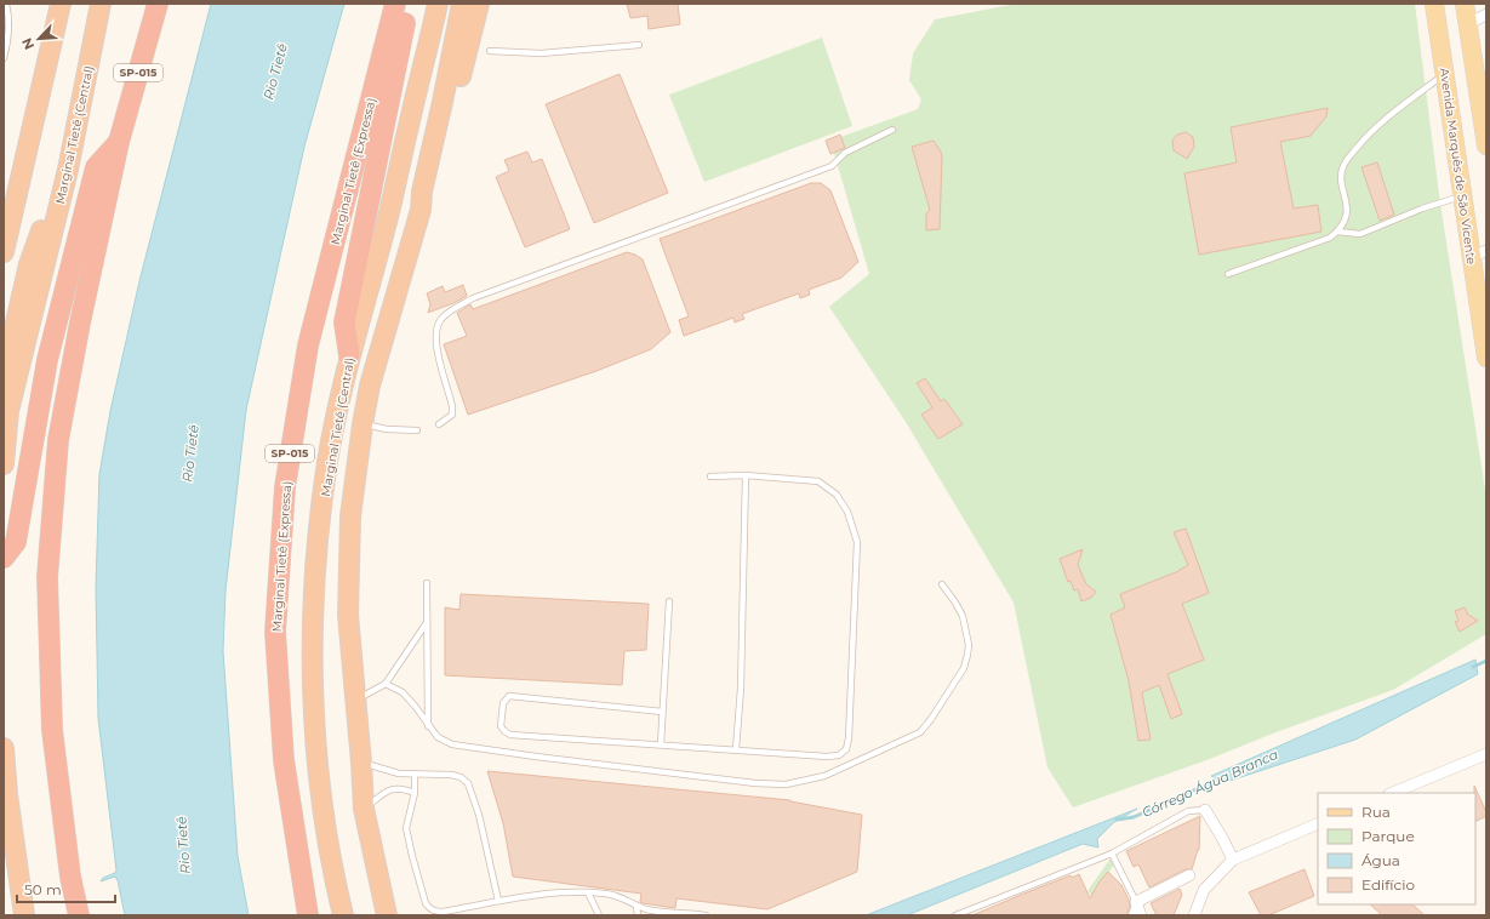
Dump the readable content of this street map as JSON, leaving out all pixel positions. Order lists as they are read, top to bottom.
{
  "streets": {
    "highway": ["SP-015", "Marginal Tietê (Central)", "Marginal Tietê (Expressa)"],
    "main road": ["Avenida Marquês de São Vicente"]
  },
  "water": ["Rio Tietê", "Córrego Água Branca"],
  "legend": [
    "Rua",
    "Parque",
    "Água",
    "Edifício"
  ],
  "scale_bar": "50 m",
  "north": "bottom left"
}
